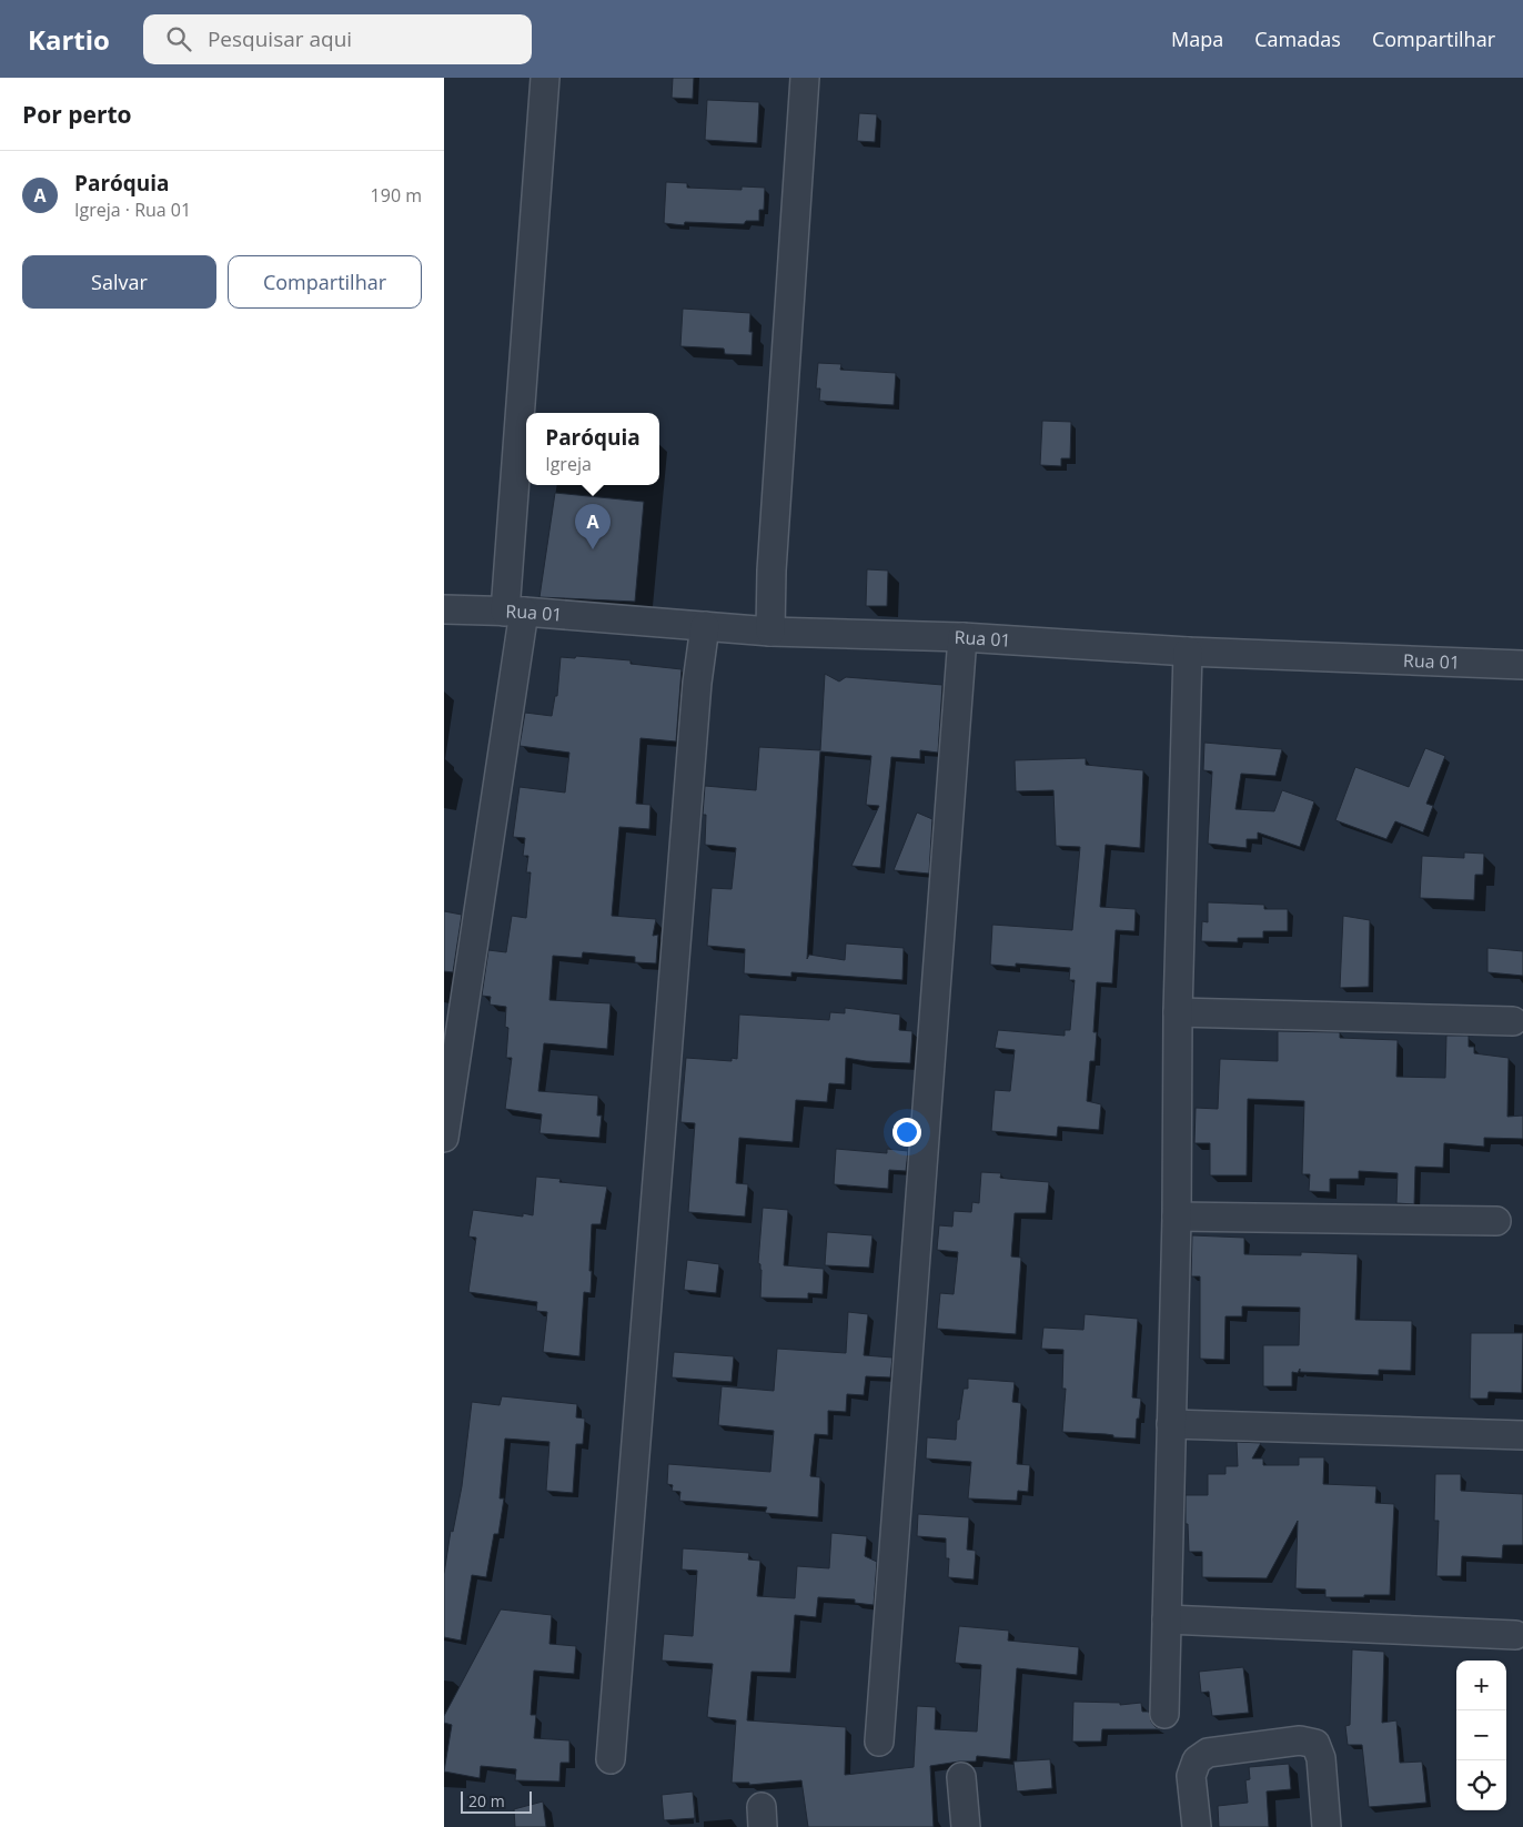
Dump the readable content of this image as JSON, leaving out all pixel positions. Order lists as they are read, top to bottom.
{
  "streets": {
    "street": ["Rua 01"]
  },
  "scale_bar": "20 m",
  "page": {
    "header": "Kartio",
    "search": "Pesquisar aqui",
    "nav": ["Mapa", "Camadas", "Compartilhar"],
    "heading": "Por perto",
    "list": [
      {
        "mark": "A",
        "name": "Paróquia",
        "note": "Igreja · Rua 01",
        "value": "190 m"
      }
    ],
    "buttons": ["Salvar", "Compartilhar"],
    "popup": ["Paróquia", "Igreja"],
    "pins": "A",
    "map_buttons": ["+", "−"],
    "scale": "20 m"
  }
}
